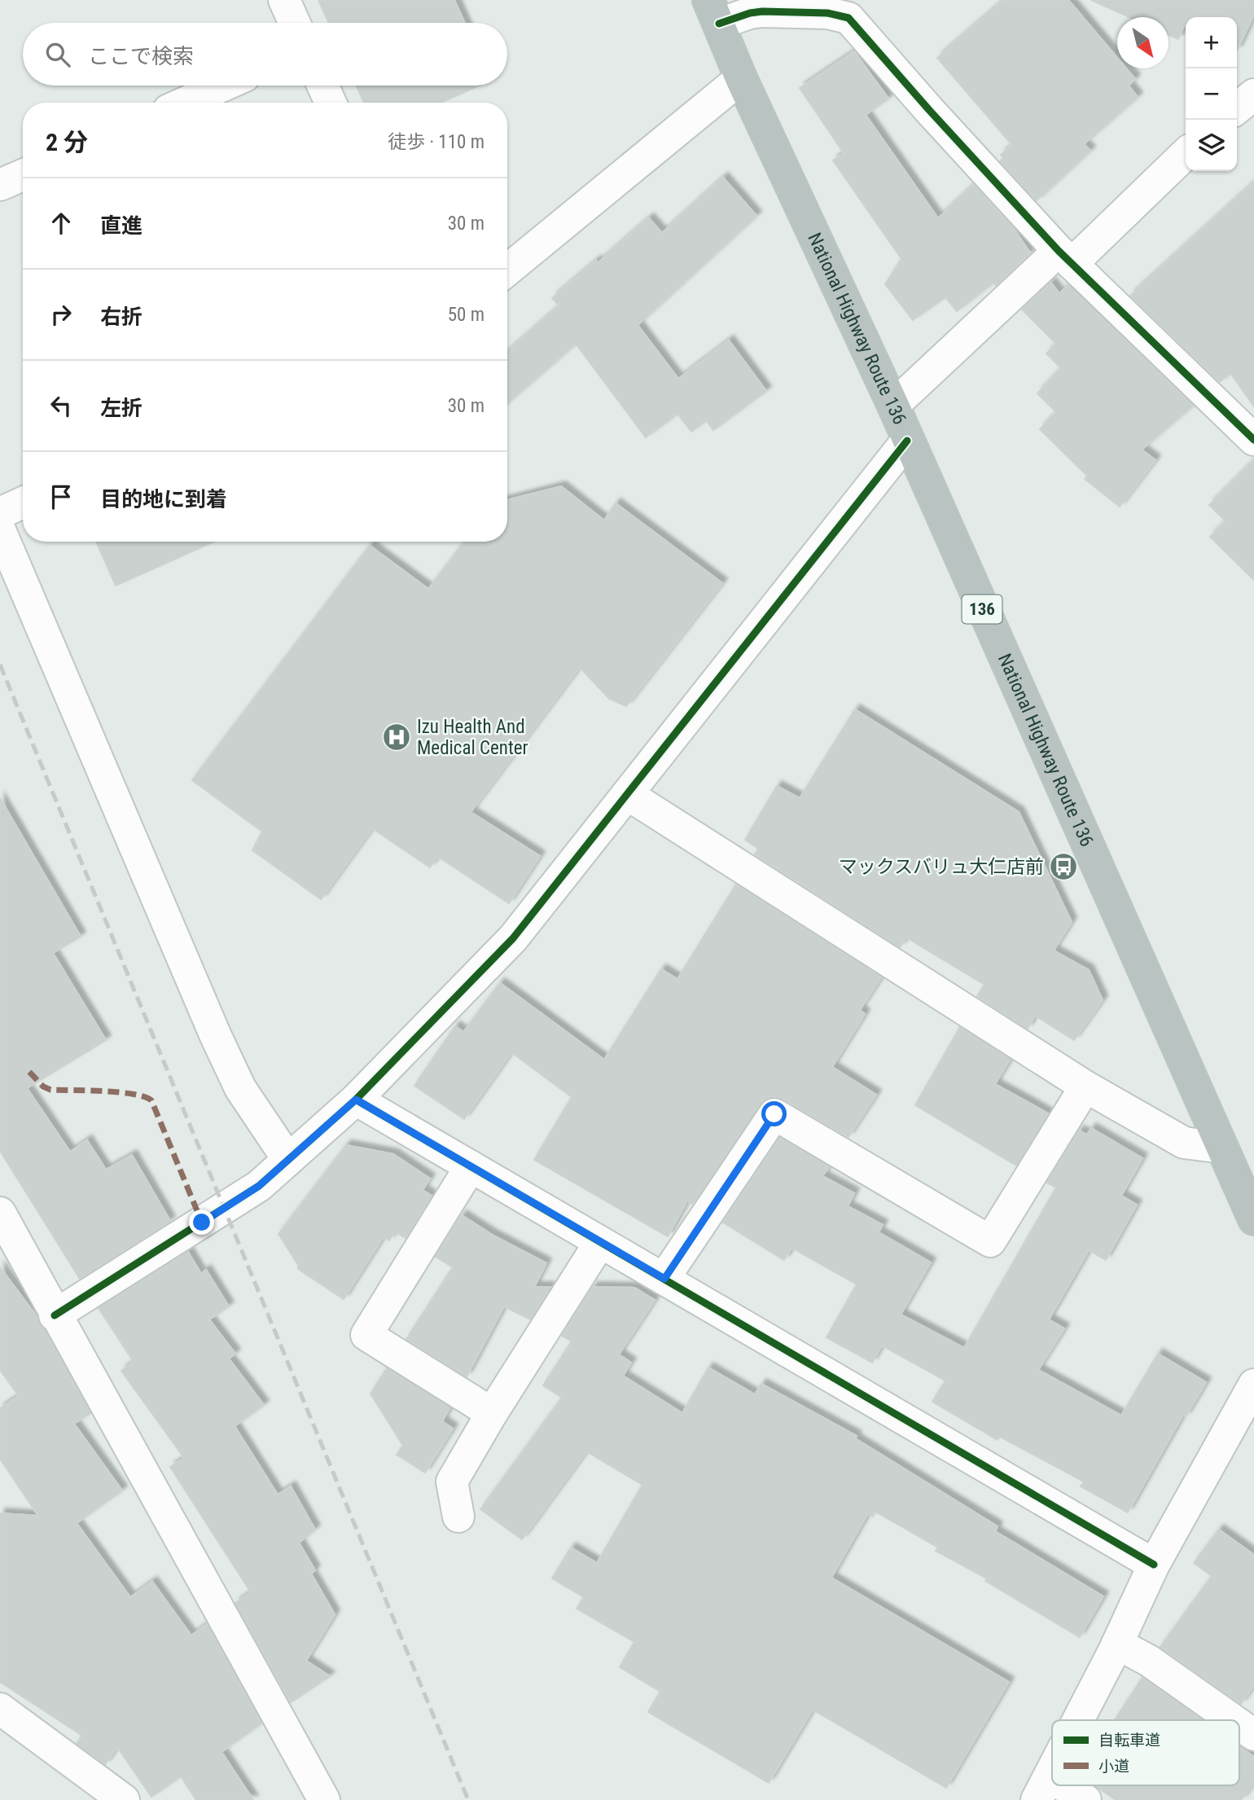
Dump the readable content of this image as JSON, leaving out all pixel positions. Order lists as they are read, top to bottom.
{
  "streets": {
    "highway": ["National Highway Route 136", "136"]
  },
  "places": {
    "hospital": ["Izu Health And Medical Center"],
    "bus stop": ["マックスバリュ大仁店前"]
  },
  "legend": ["自転車道", "小道"],
  "north": "bottom right",
  "page": {
    "map_buttons": ["+", "−"],
    "search": "ここで検索",
    "heading": ["2 分", "徒歩 · 110 m"],
    "list": [
      ["直進", "30 m"],
      ["右折", "50 m"],
      ["左折", "30 m"],
      "目的地に到着"
    ]
  }
}
